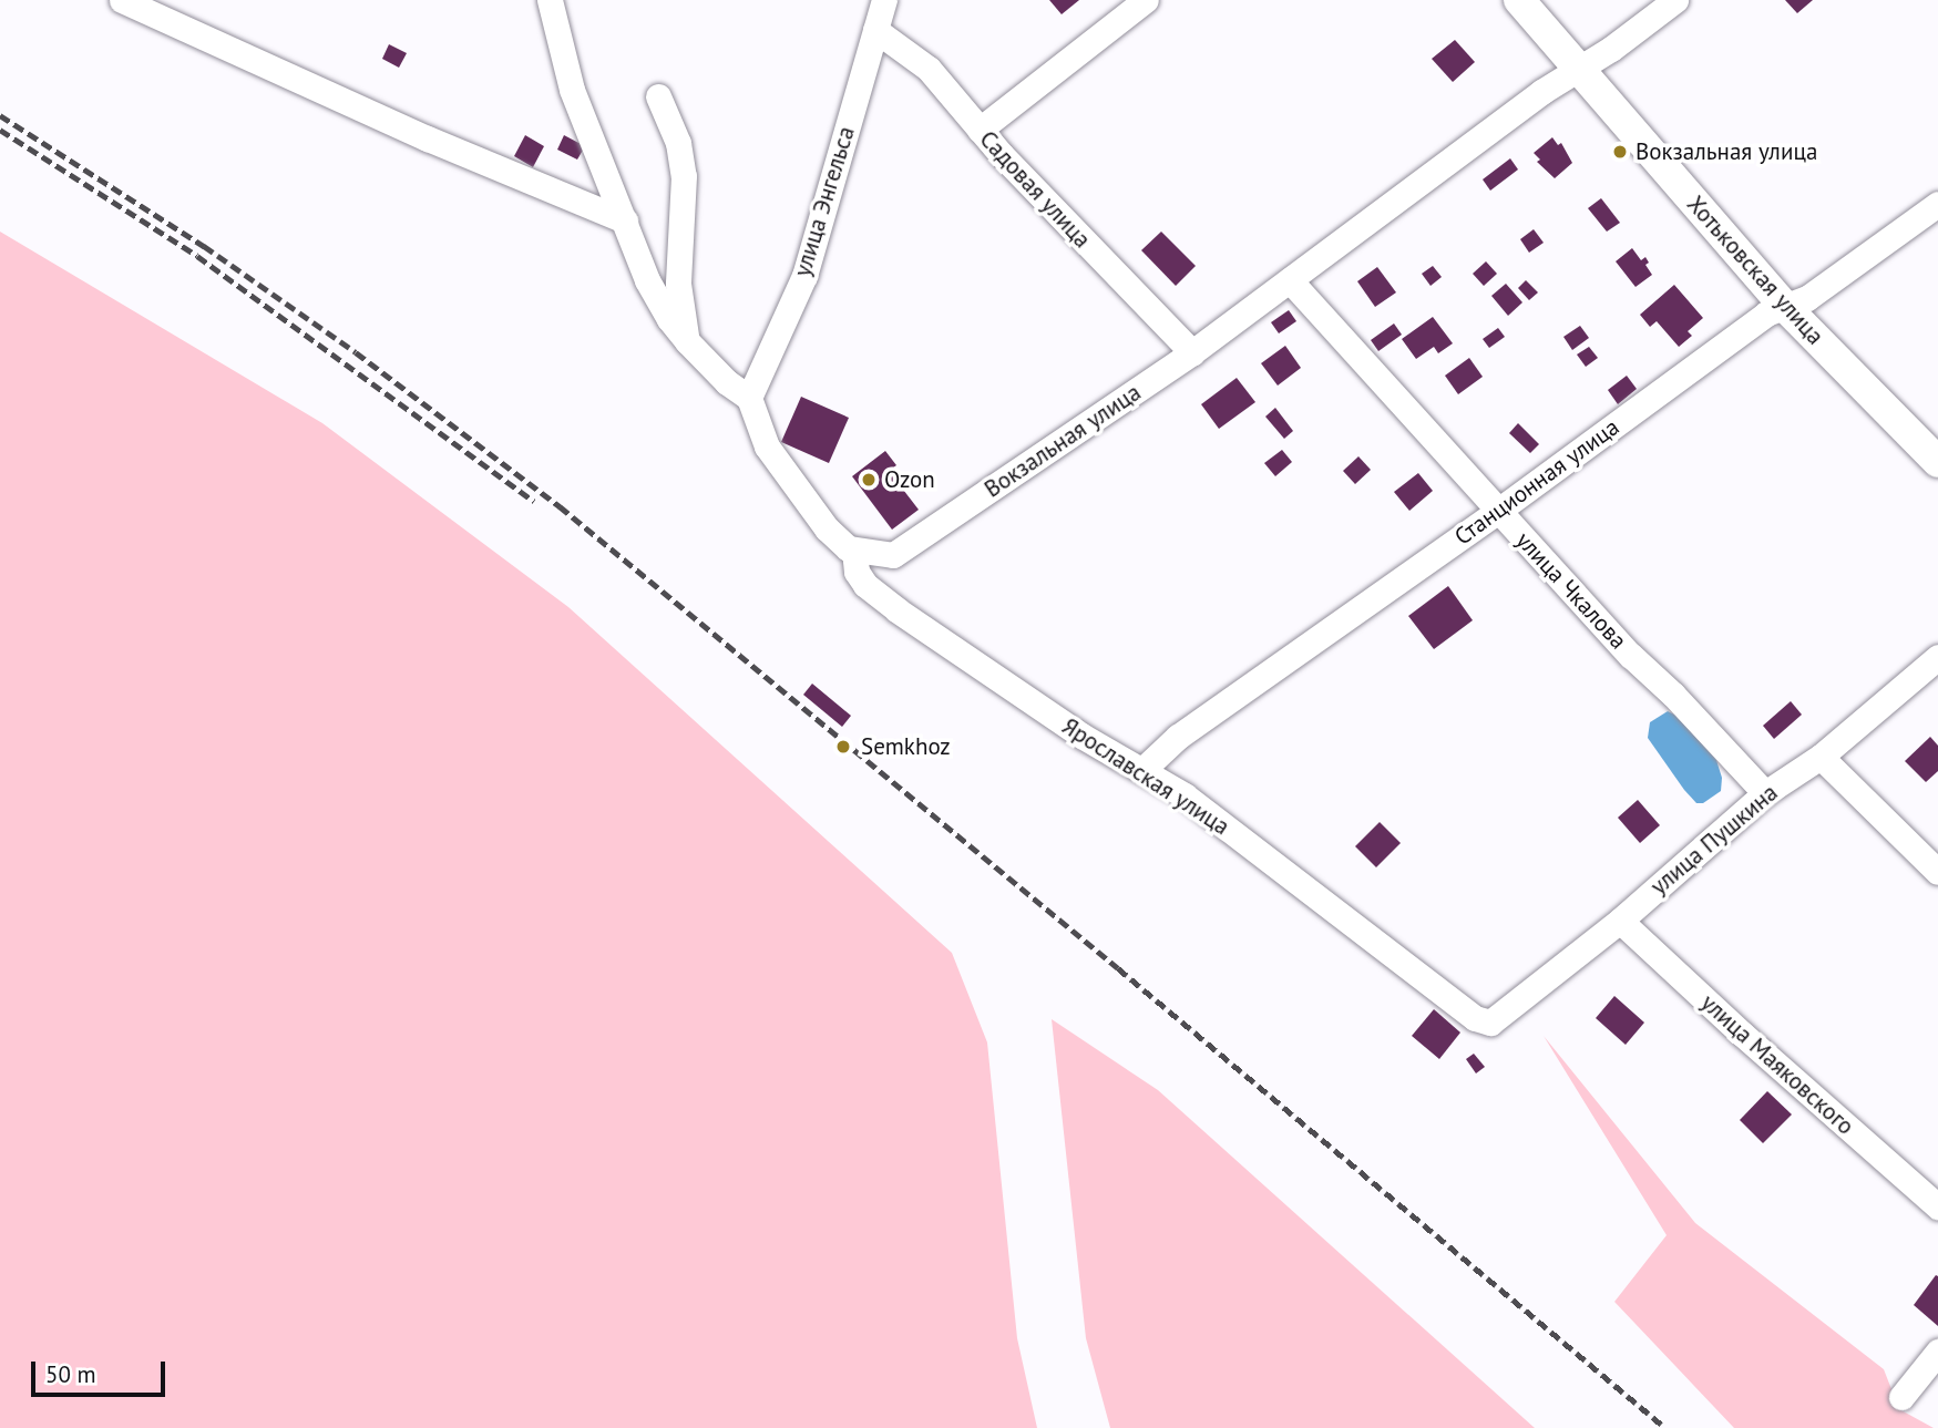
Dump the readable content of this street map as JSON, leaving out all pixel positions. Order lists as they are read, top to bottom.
{
  "streets": {
    "main road": ["Хотьковская улица"],
    "street": [
      "Садовая улица",
      "улица Энгельса",
      "Вокзальная улица",
      "Станционная улица",
      "улица Чкалова",
      "Ярославская улица",
      "улица Пушкина",
      "улица Маяковского"
    ]
  },
  "crossings": [
    ["Садовая улица", "улица Энгельса"],
    ["Садовая улица", "Вокзальная улица"],
    ["Хотьковская улица", "Вокзальная улица"],
    ["Хотьковская улица", "Станционная улица"],
    ["Вокзальная улица", "улица Чкалова"],
    ["Вокзальная улица", "Ярославская улица"],
    ["Станционная улица", "улица Чкалова"],
    ["Станционная улица", "Ярославская улица"],
    ["улица Чкалова", "улица Пушкина"],
    ["Ярославская улица", "улица Пушкина"],
    ["улица Пушкина", "улица Маяковского"]
  ],
  "places": ["Вокзальная улица", "Ozon", "Semkhoz"],
  "scale_bar": "50 m"
}
